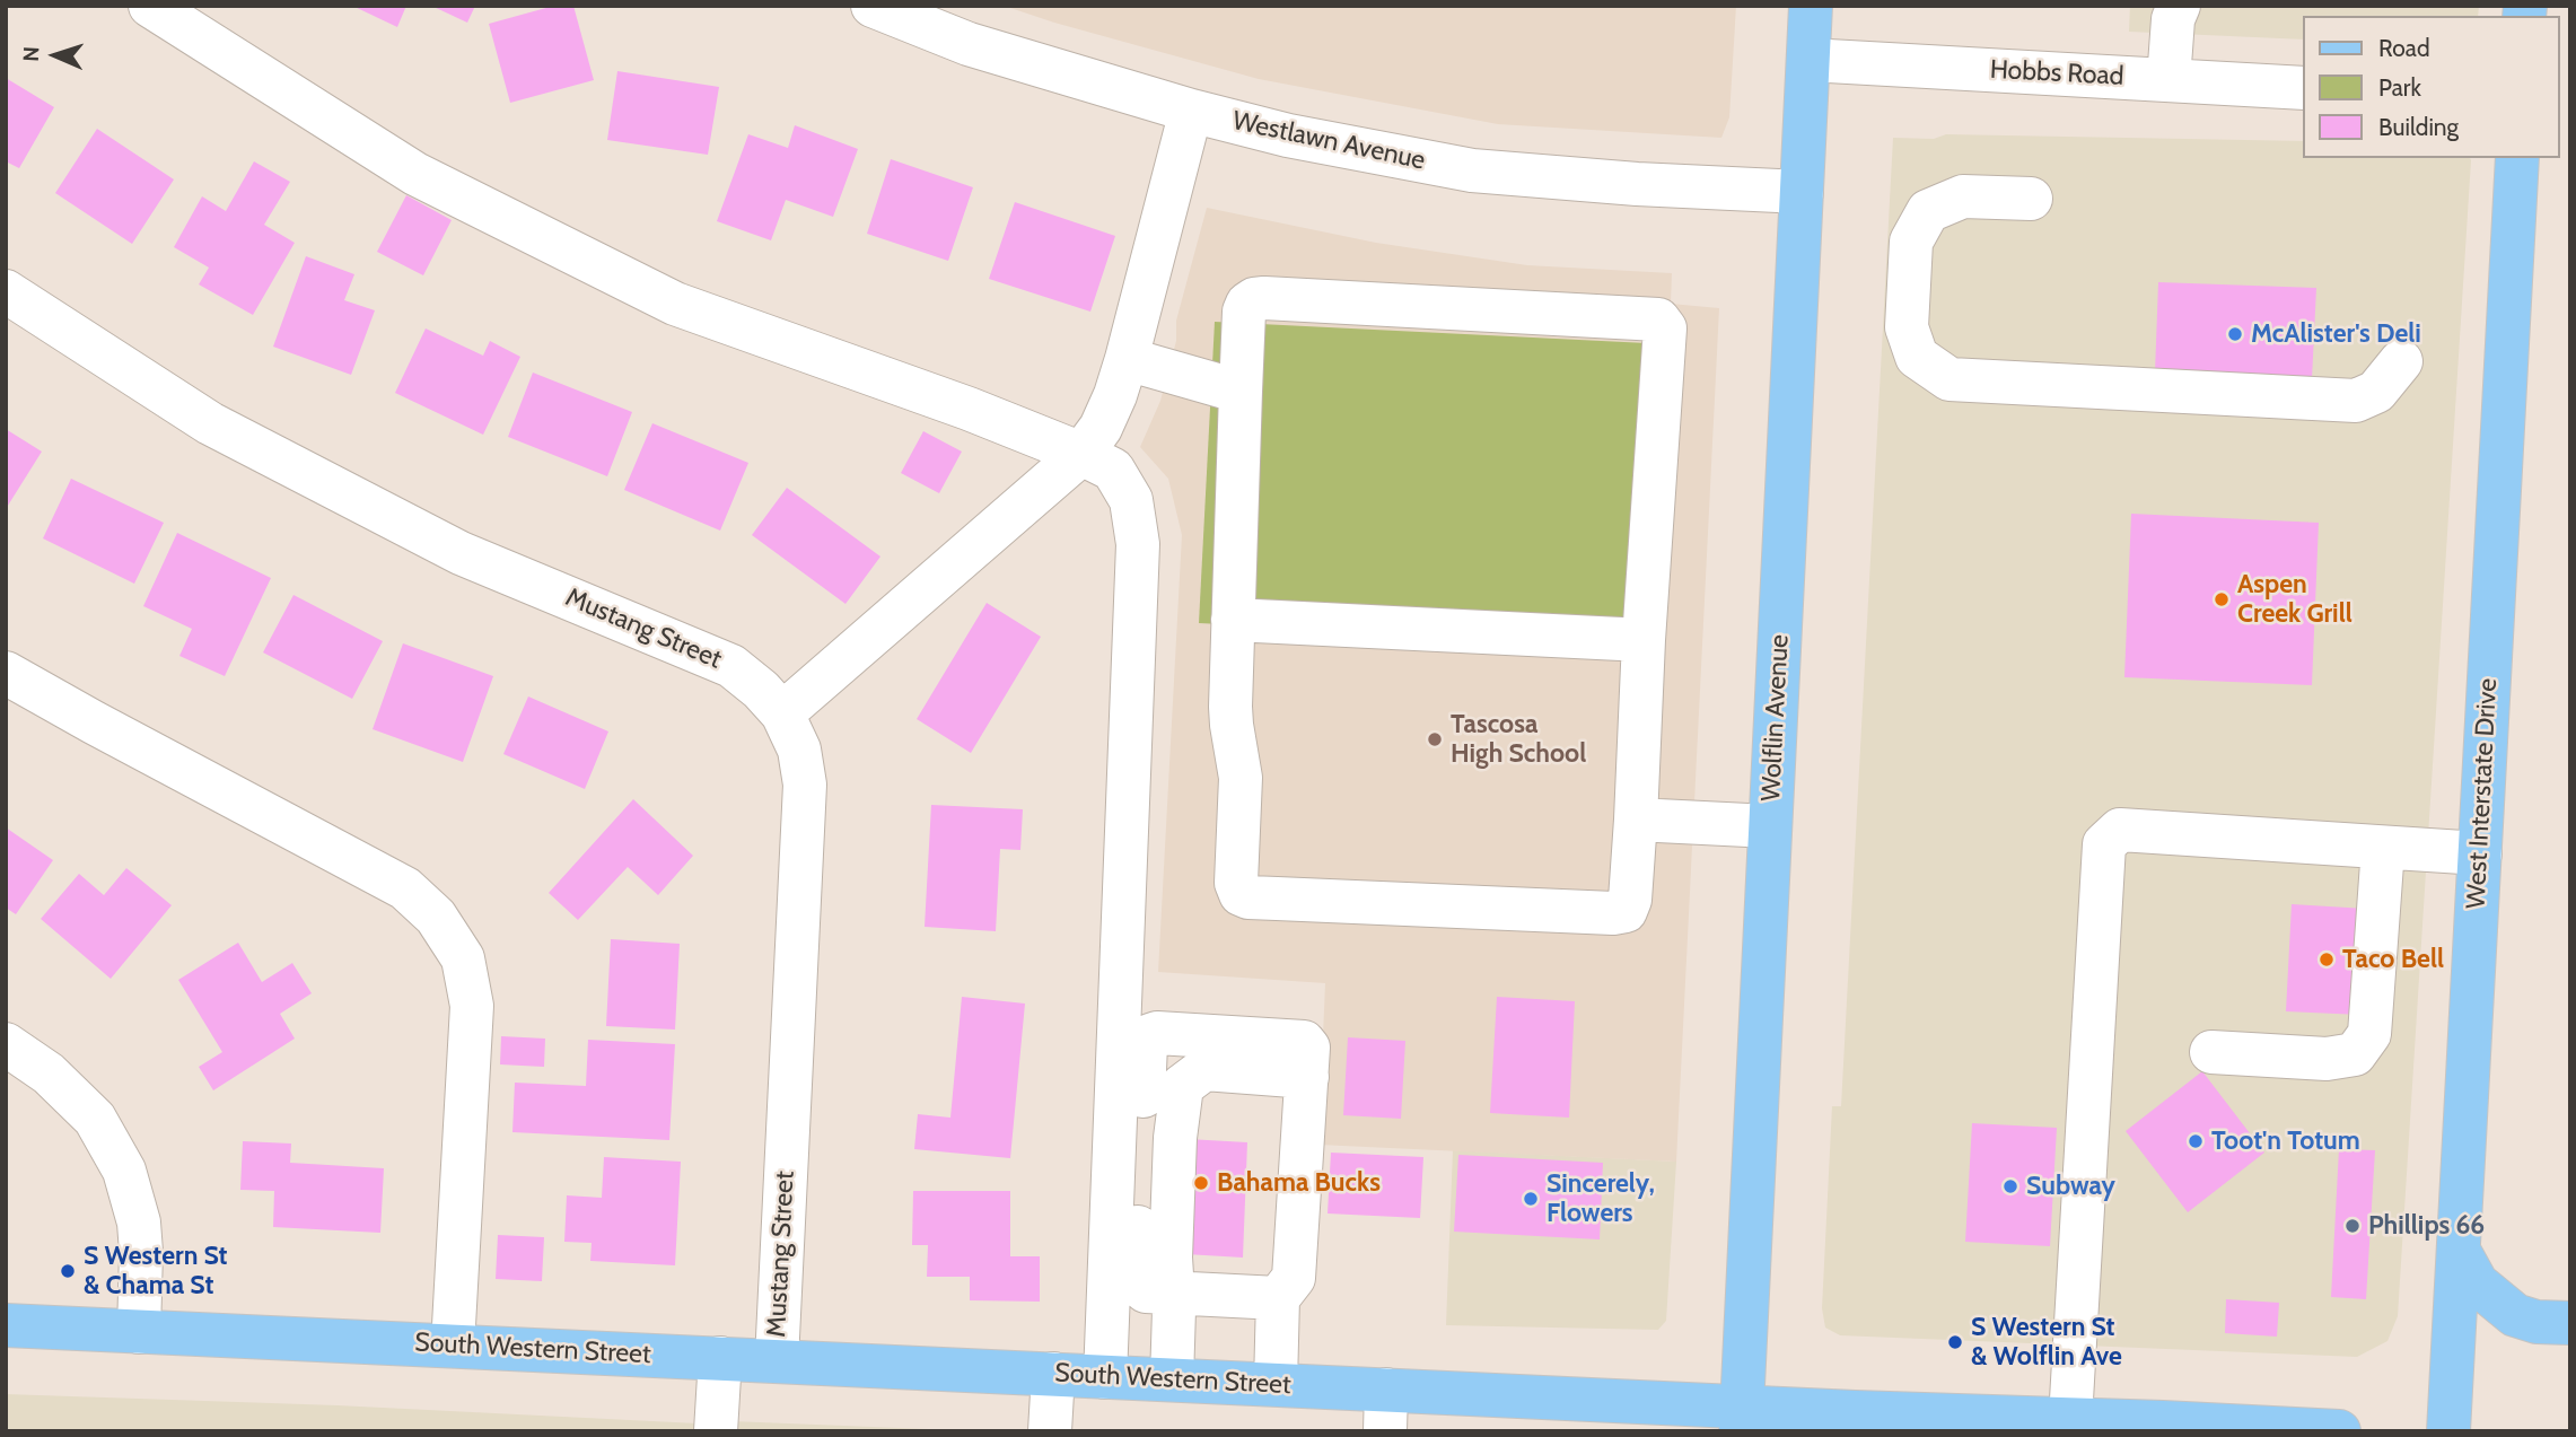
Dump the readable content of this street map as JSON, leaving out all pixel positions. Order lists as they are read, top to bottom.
{
  "streets": {
    "main road": ["Wolflin Avenue", "West Interstate Drive", "South Western Street"],
    "street": ["Hobbs Road", "Westlawn Avenue", "Mustang Street"]
  },
  "crossings": [
    ["Hobbs Road", "Wolflin Avenue"],
    ["Westlawn Avenue", "Wolflin Avenue"],
    ["Mustang Street", "South Western Street"],
    ["Wolflin Avenue", "South Western Street"]
  ],
  "places": [
    "McAlister's Deli",
    "Aspen Creek Grill",
    "Tascosa High School",
    "Taco Bell",
    "Toot'n Totum",
    "Bahama Bucks",
    "Subway",
    "Sincerely, Flowers",
    "Phillips 66",
    "S Western St & Chama St",
    "S Western St & Wolflin Ave"
  ],
  "legend": ["Road", "Park", "Building"],
  "north": "left"
}
